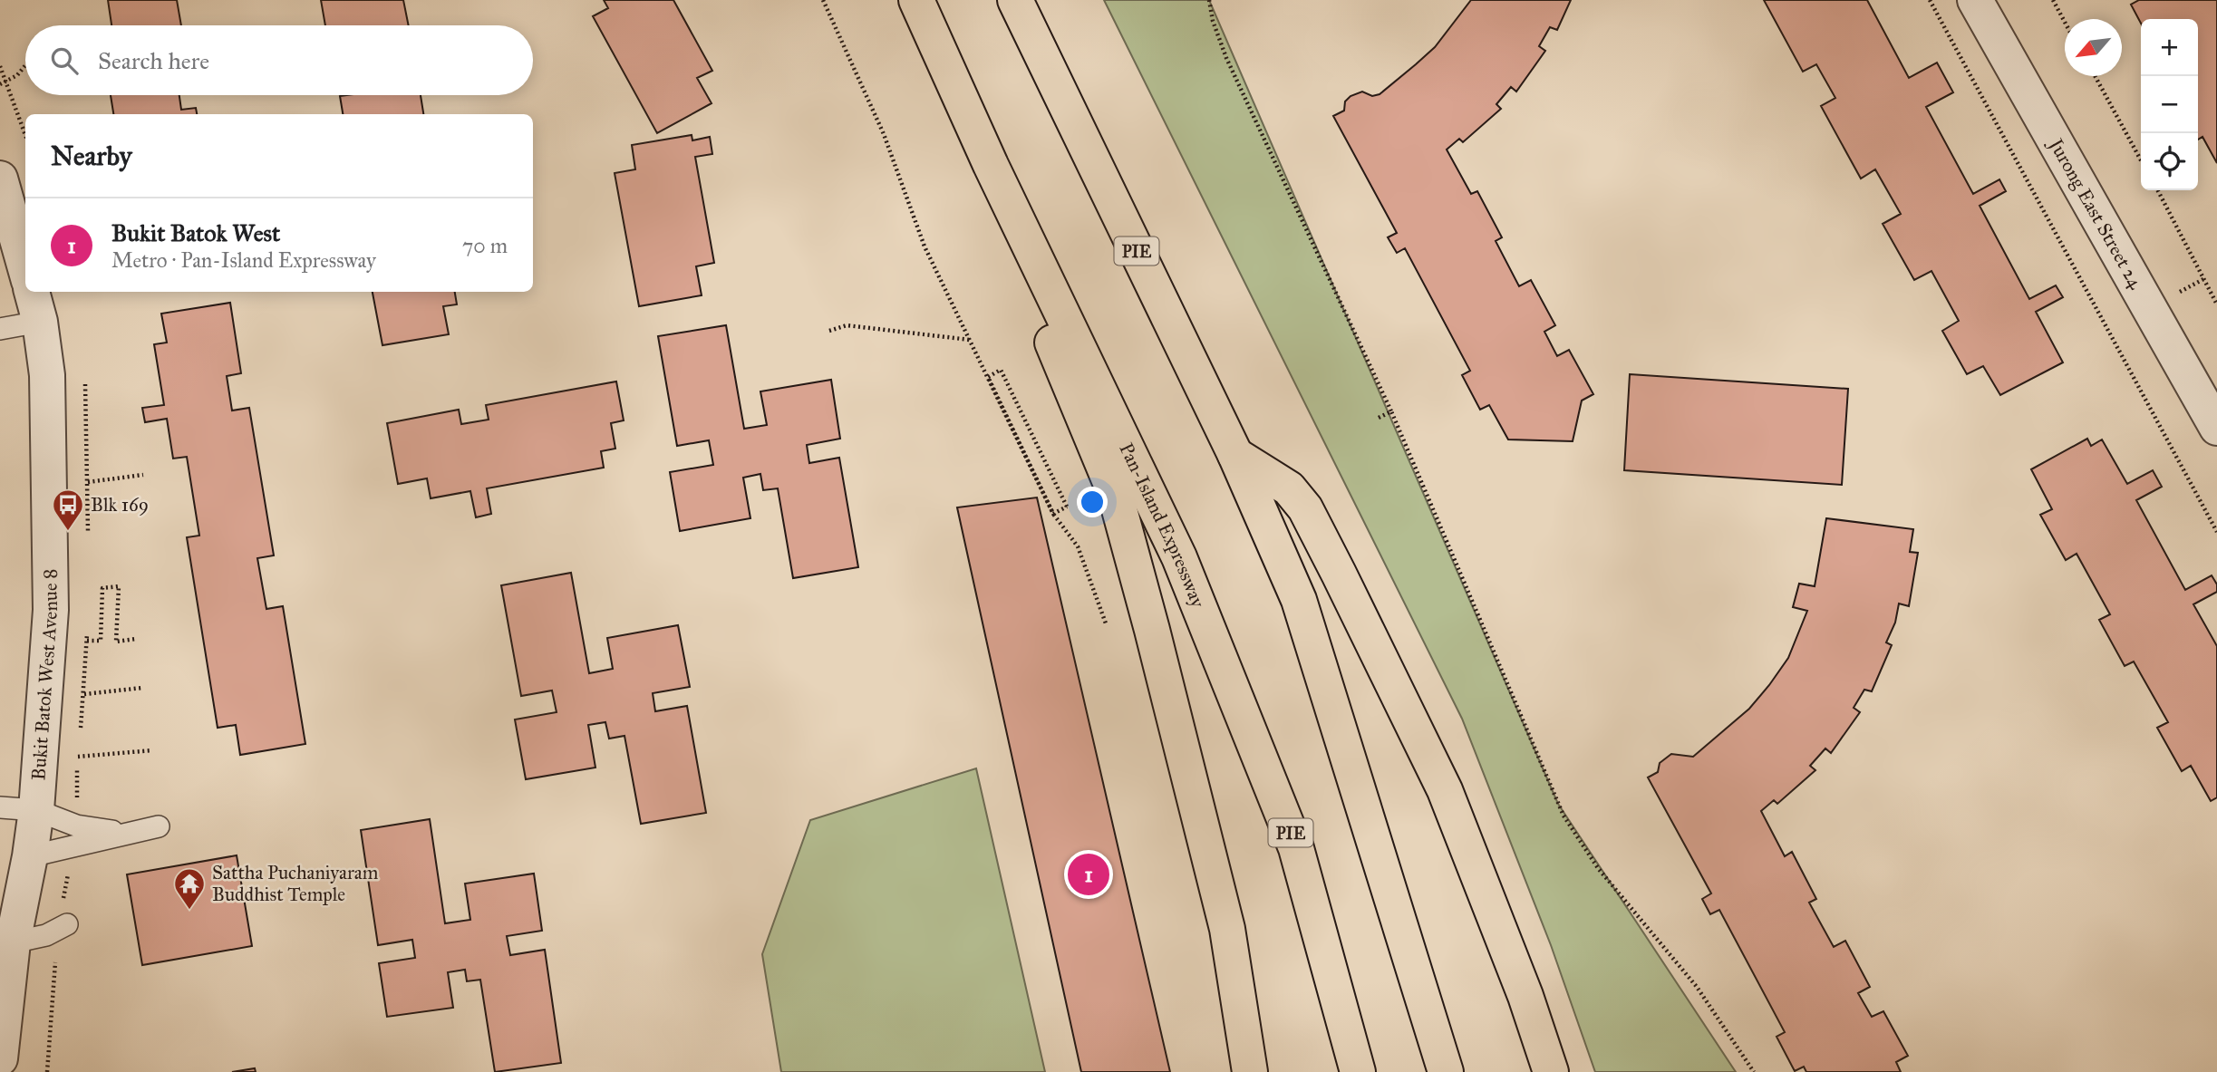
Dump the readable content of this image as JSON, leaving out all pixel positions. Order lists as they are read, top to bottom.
{
  "streets": {
    "highway": ["PIE", "Pan-Island Expressway"],
    "street": ["Jurong East Street 24", "Bukit Batok West Avenue 8"]
  },
  "places": {
    "bus stop": ["Blk 169"],
    "temple": ["Sattha Puchaniyaram Buddhist Temple"]
  },
  "north": "bottom left",
  "page": {
    "map_buttons": ["+", "−"],
    "search": "Search here",
    "heading": "Nearby",
    "list": [
      {
        "mark": "1",
        "name": "Bukit Batok West",
        "note": "Metro · Pan-Island Expressway",
        "value": "70 m"
      }
    ],
    "pins": "1"
  }
}
